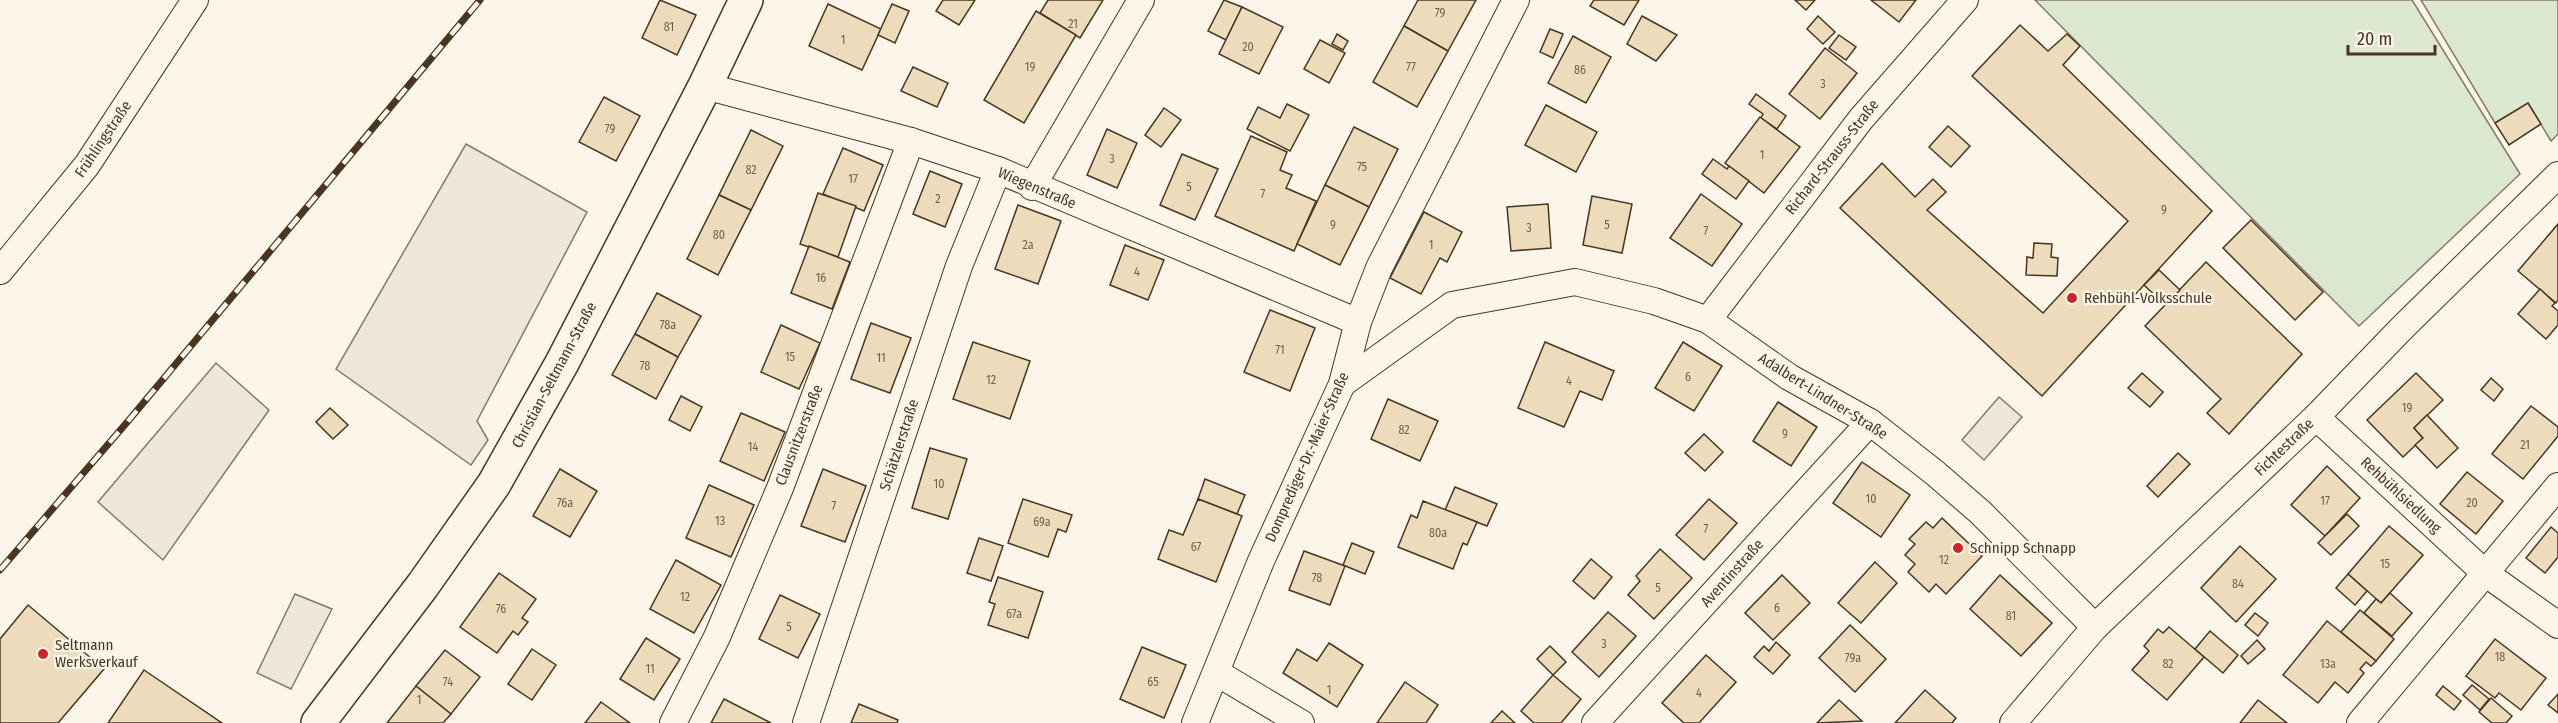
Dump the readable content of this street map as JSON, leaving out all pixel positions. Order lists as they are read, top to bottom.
{
  "streets": {
    "main road": ["Christian-Seltmann-Straße"],
    "street": [
      "Frühlingstraße",
      "Richard-Strauss-Straße",
      "Wiegenstraße",
      "Adalbert-Lindner-Straße",
      "Clausnitzerstraße",
      "Schätzlerstraße",
      "Fichtestraße",
      "Domprediger-Dr.-Maier-Straße",
      "Rehbühlsiedlung",
      "Aventinstraße"
    ]
  },
  "crossings": [
    ["Richard-Strauss-Straße", "Adalbert-Lindner-Straße"],
    ["Wiegenstraße", "Christian-Seltmann-Straße"],
    ["Wiegenstraße", "Clausnitzerstraße"],
    ["Wiegenstraße", "Schätzlerstraße"],
    ["Wiegenstraße", "Domprediger-Dr.-Maier-Straße"],
    ["Adalbert-Lindner-Straße", "Fichtestraße"],
    ["Adalbert-Lindner-Straße", "Domprediger-Dr.-Maier-Straße"],
    ["Adalbert-Lindner-Straße", "Aventinstraße"],
    ["Fichtestraße", "Rehbühlsiedlung"]
  ],
  "places": ["Rehbühl-Volksschule", "Schnipp Schnapp", "Seltmann Werksverkauf"],
  "house_numbers": [
    "79",
    "21",
    "81",
    "1",
    "20",
    "19",
    "77",
    "86",
    "3",
    "79",
    "1",
    "3",
    "75",
    "82",
    "17",
    "5",
    "7",
    "2",
    "9",
    "9",
    "5",
    "3",
    "7",
    "80",
    "2a",
    "1",
    "4",
    "16",
    "78a",
    "71",
    "15",
    "11",
    "78",
    "6",
    "12",
    "4",
    "19",
    "82",
    "9",
    "21",
    "14",
    "10",
    "10",
    "17",
    "76a",
    "20",
    "7",
    "13",
    "69a",
    "7",
    "80a",
    "67",
    "12",
    "15",
    "78",
    "84",
    "5",
    "12",
    "6",
    "76",
    "67a",
    "81",
    "5",
    "3",
    "18",
    "79a",
    "82",
    "13a",
    "11",
    "74",
    "65",
    "1",
    "4",
    "1"
  ],
  "scale_bar": "20 m"
}
